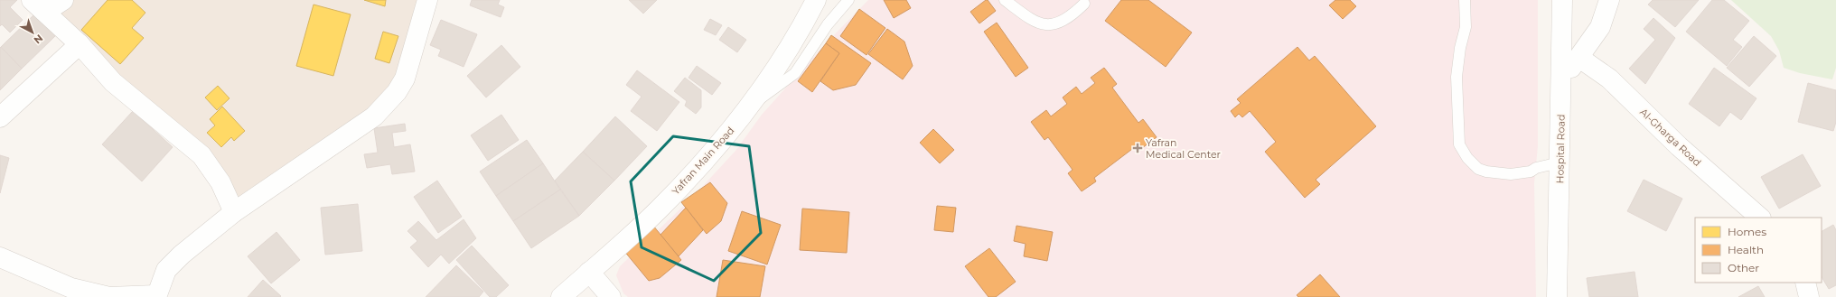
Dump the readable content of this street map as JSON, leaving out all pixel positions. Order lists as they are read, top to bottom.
{
  "streets": {
    "street": ["Al-Gharga Road", "Hospital Road", "Yafran Main Road"]
  },
  "places": {
    "health": ["Yafran Medical Center"]
  },
  "legend": ["Homes", "Health", "Other"],
  "north": "bottom right"
}
